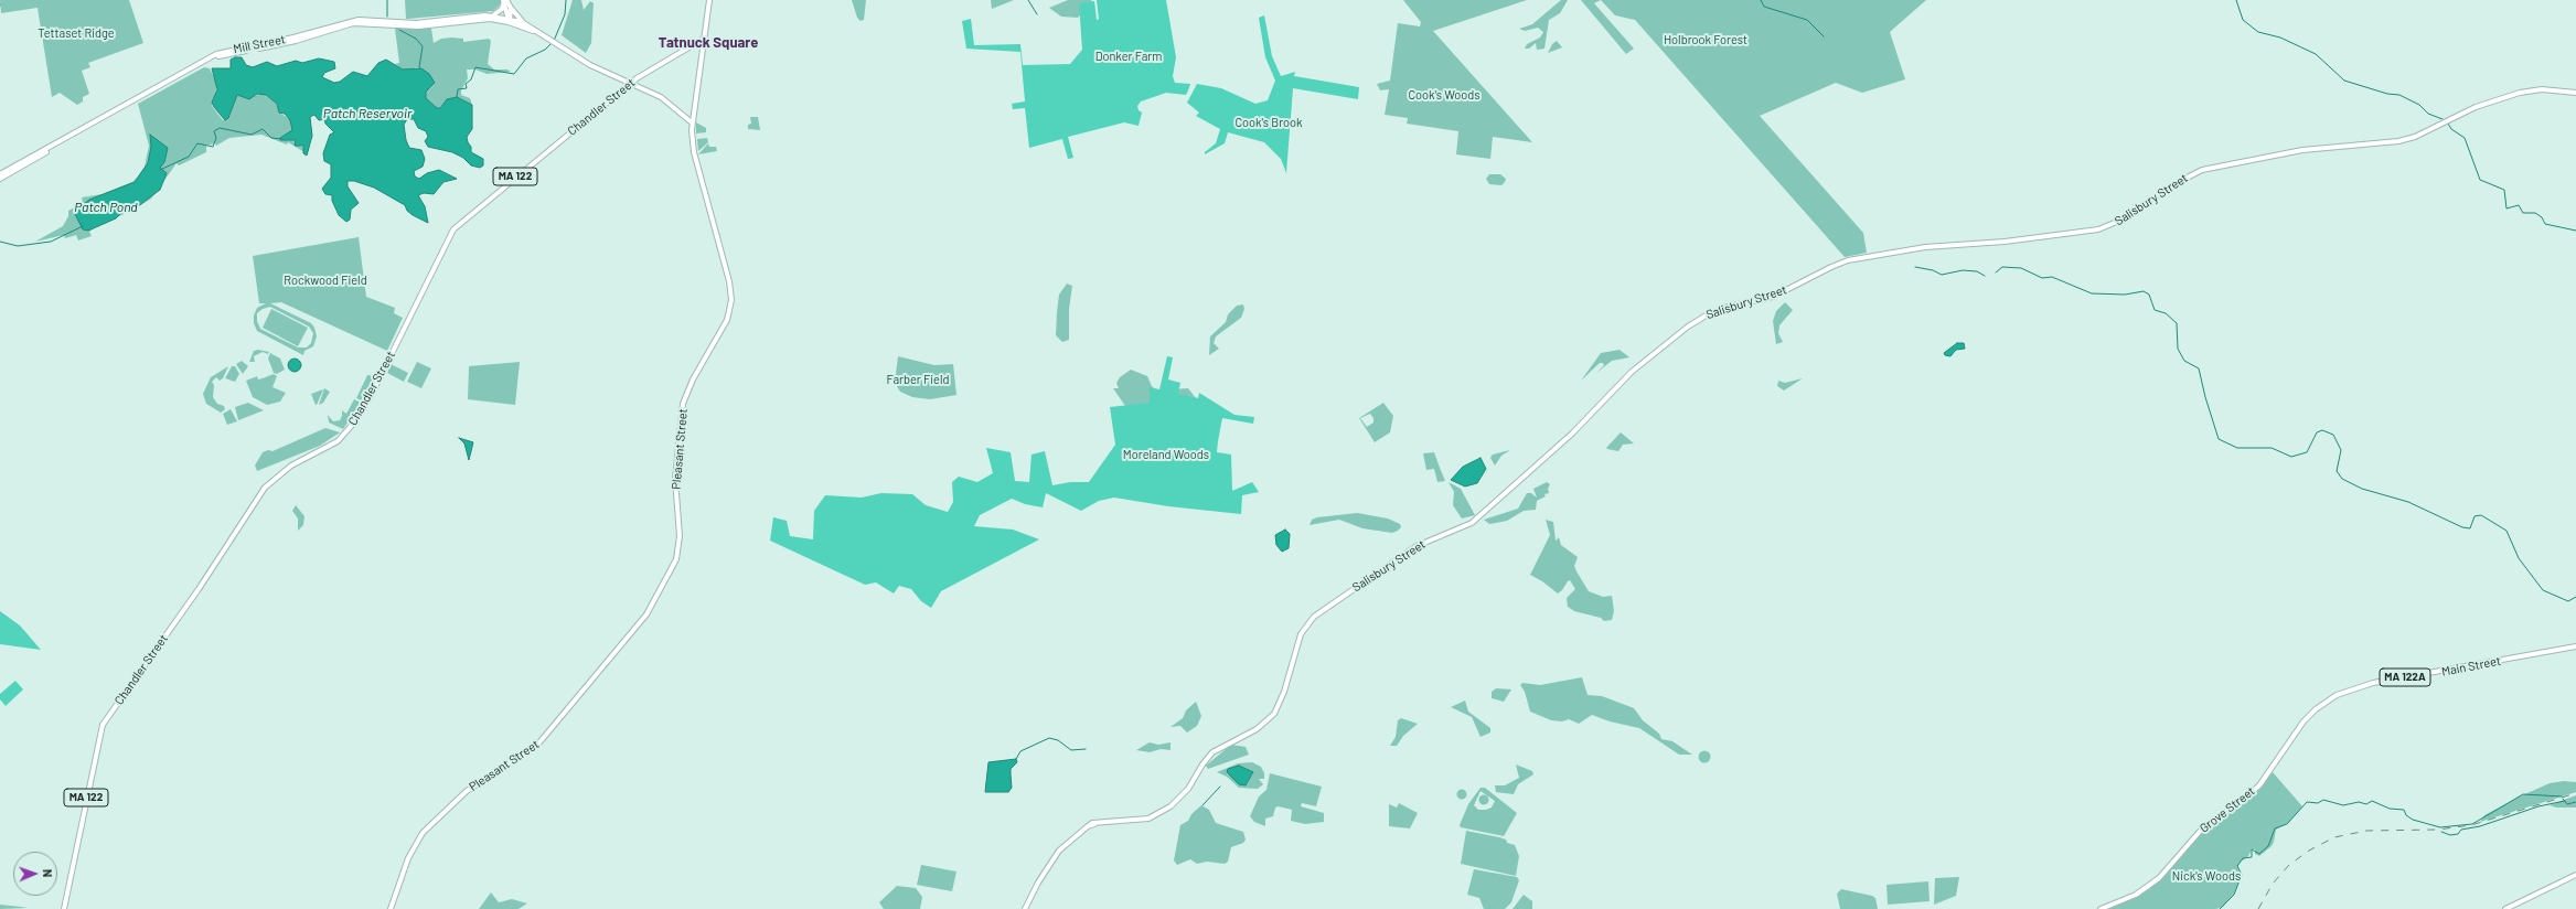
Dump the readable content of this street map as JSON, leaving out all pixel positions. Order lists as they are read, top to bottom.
{
  "streets": {
    "main road": [
      "Mill Street",
      "Chandler Street",
      "MA 122",
      "Salisbury Street",
      "Pleasant Street",
      "Main Street",
      "MA 122A",
      "Grove Street"
    ]
  },
  "crossings": [
    ["Mill Street", "Chandler Street"],
    ["Mill Street", "Pleasant Street"],
    ["Chandler Street", "Pleasant Street"],
    ["Main Street", "Grove Street"]
  ],
  "districts": ["Tatnuck Square"],
  "water": ["Patch Reservoir", "Patch Pond"],
  "parks": [
    "Tettaset Ridge",
    "Holbrook Forest",
    "Donker Farm",
    "Cook's Woods",
    "Cook's Brook",
    "Rockwood Field",
    "Farber Field",
    "Moreland Woods",
    "Nick's Woods"
  ],
  "north": "right"
}
